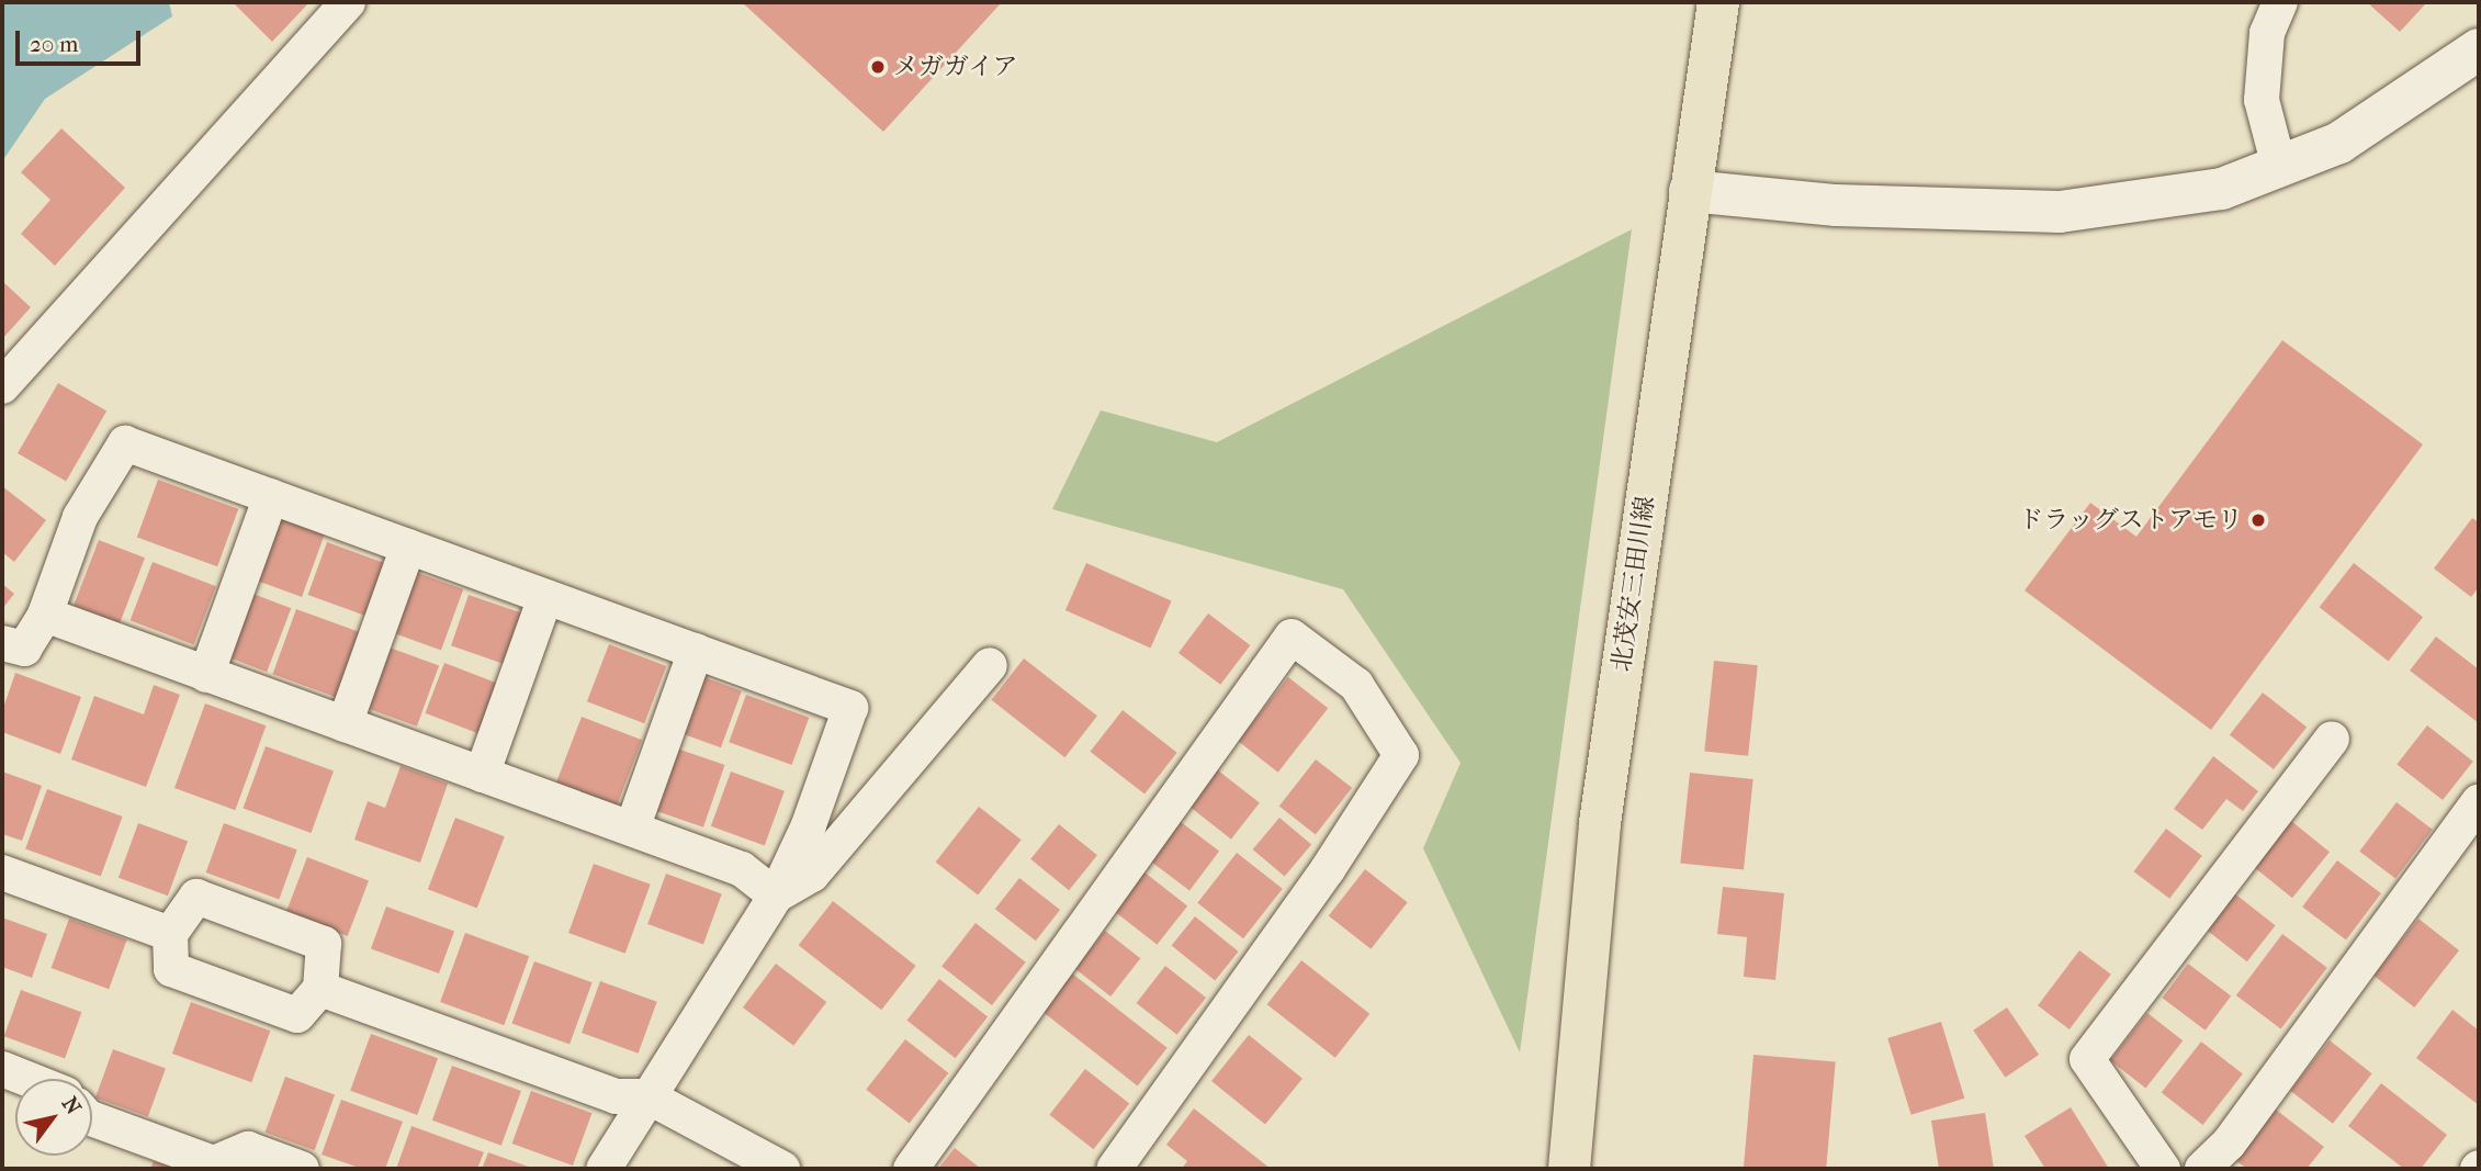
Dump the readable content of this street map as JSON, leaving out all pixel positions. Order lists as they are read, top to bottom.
{
  "streets": {
    "main road": ["北茂安三田川線"]
  },
  "places": ["メガガイア", "ドラッグストアモリ"],
  "scale_bar": "20 m",
  "north": "top right"
}
